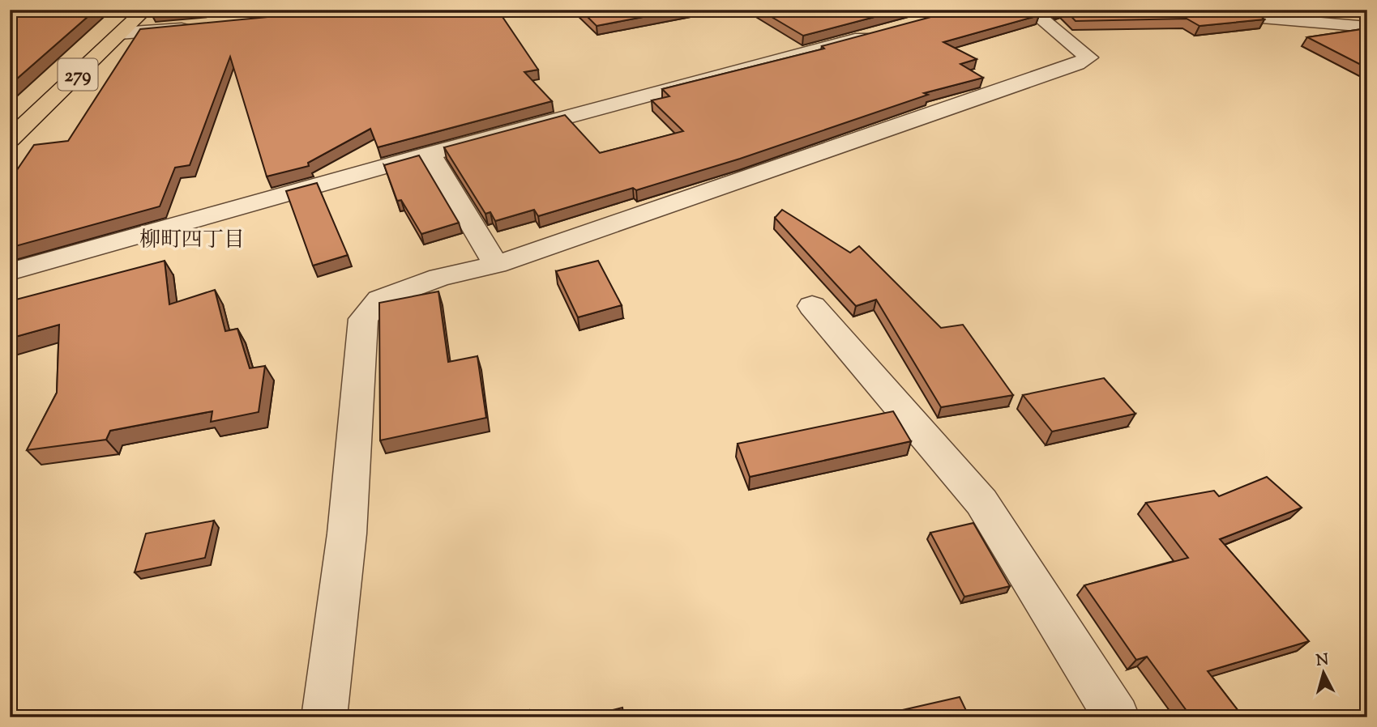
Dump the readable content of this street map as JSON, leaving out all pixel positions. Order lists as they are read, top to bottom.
{
  "streets": {
    "highway": ["279"]
  },
  "districts": ["柳町四丁目"],
  "north": "top"
}
